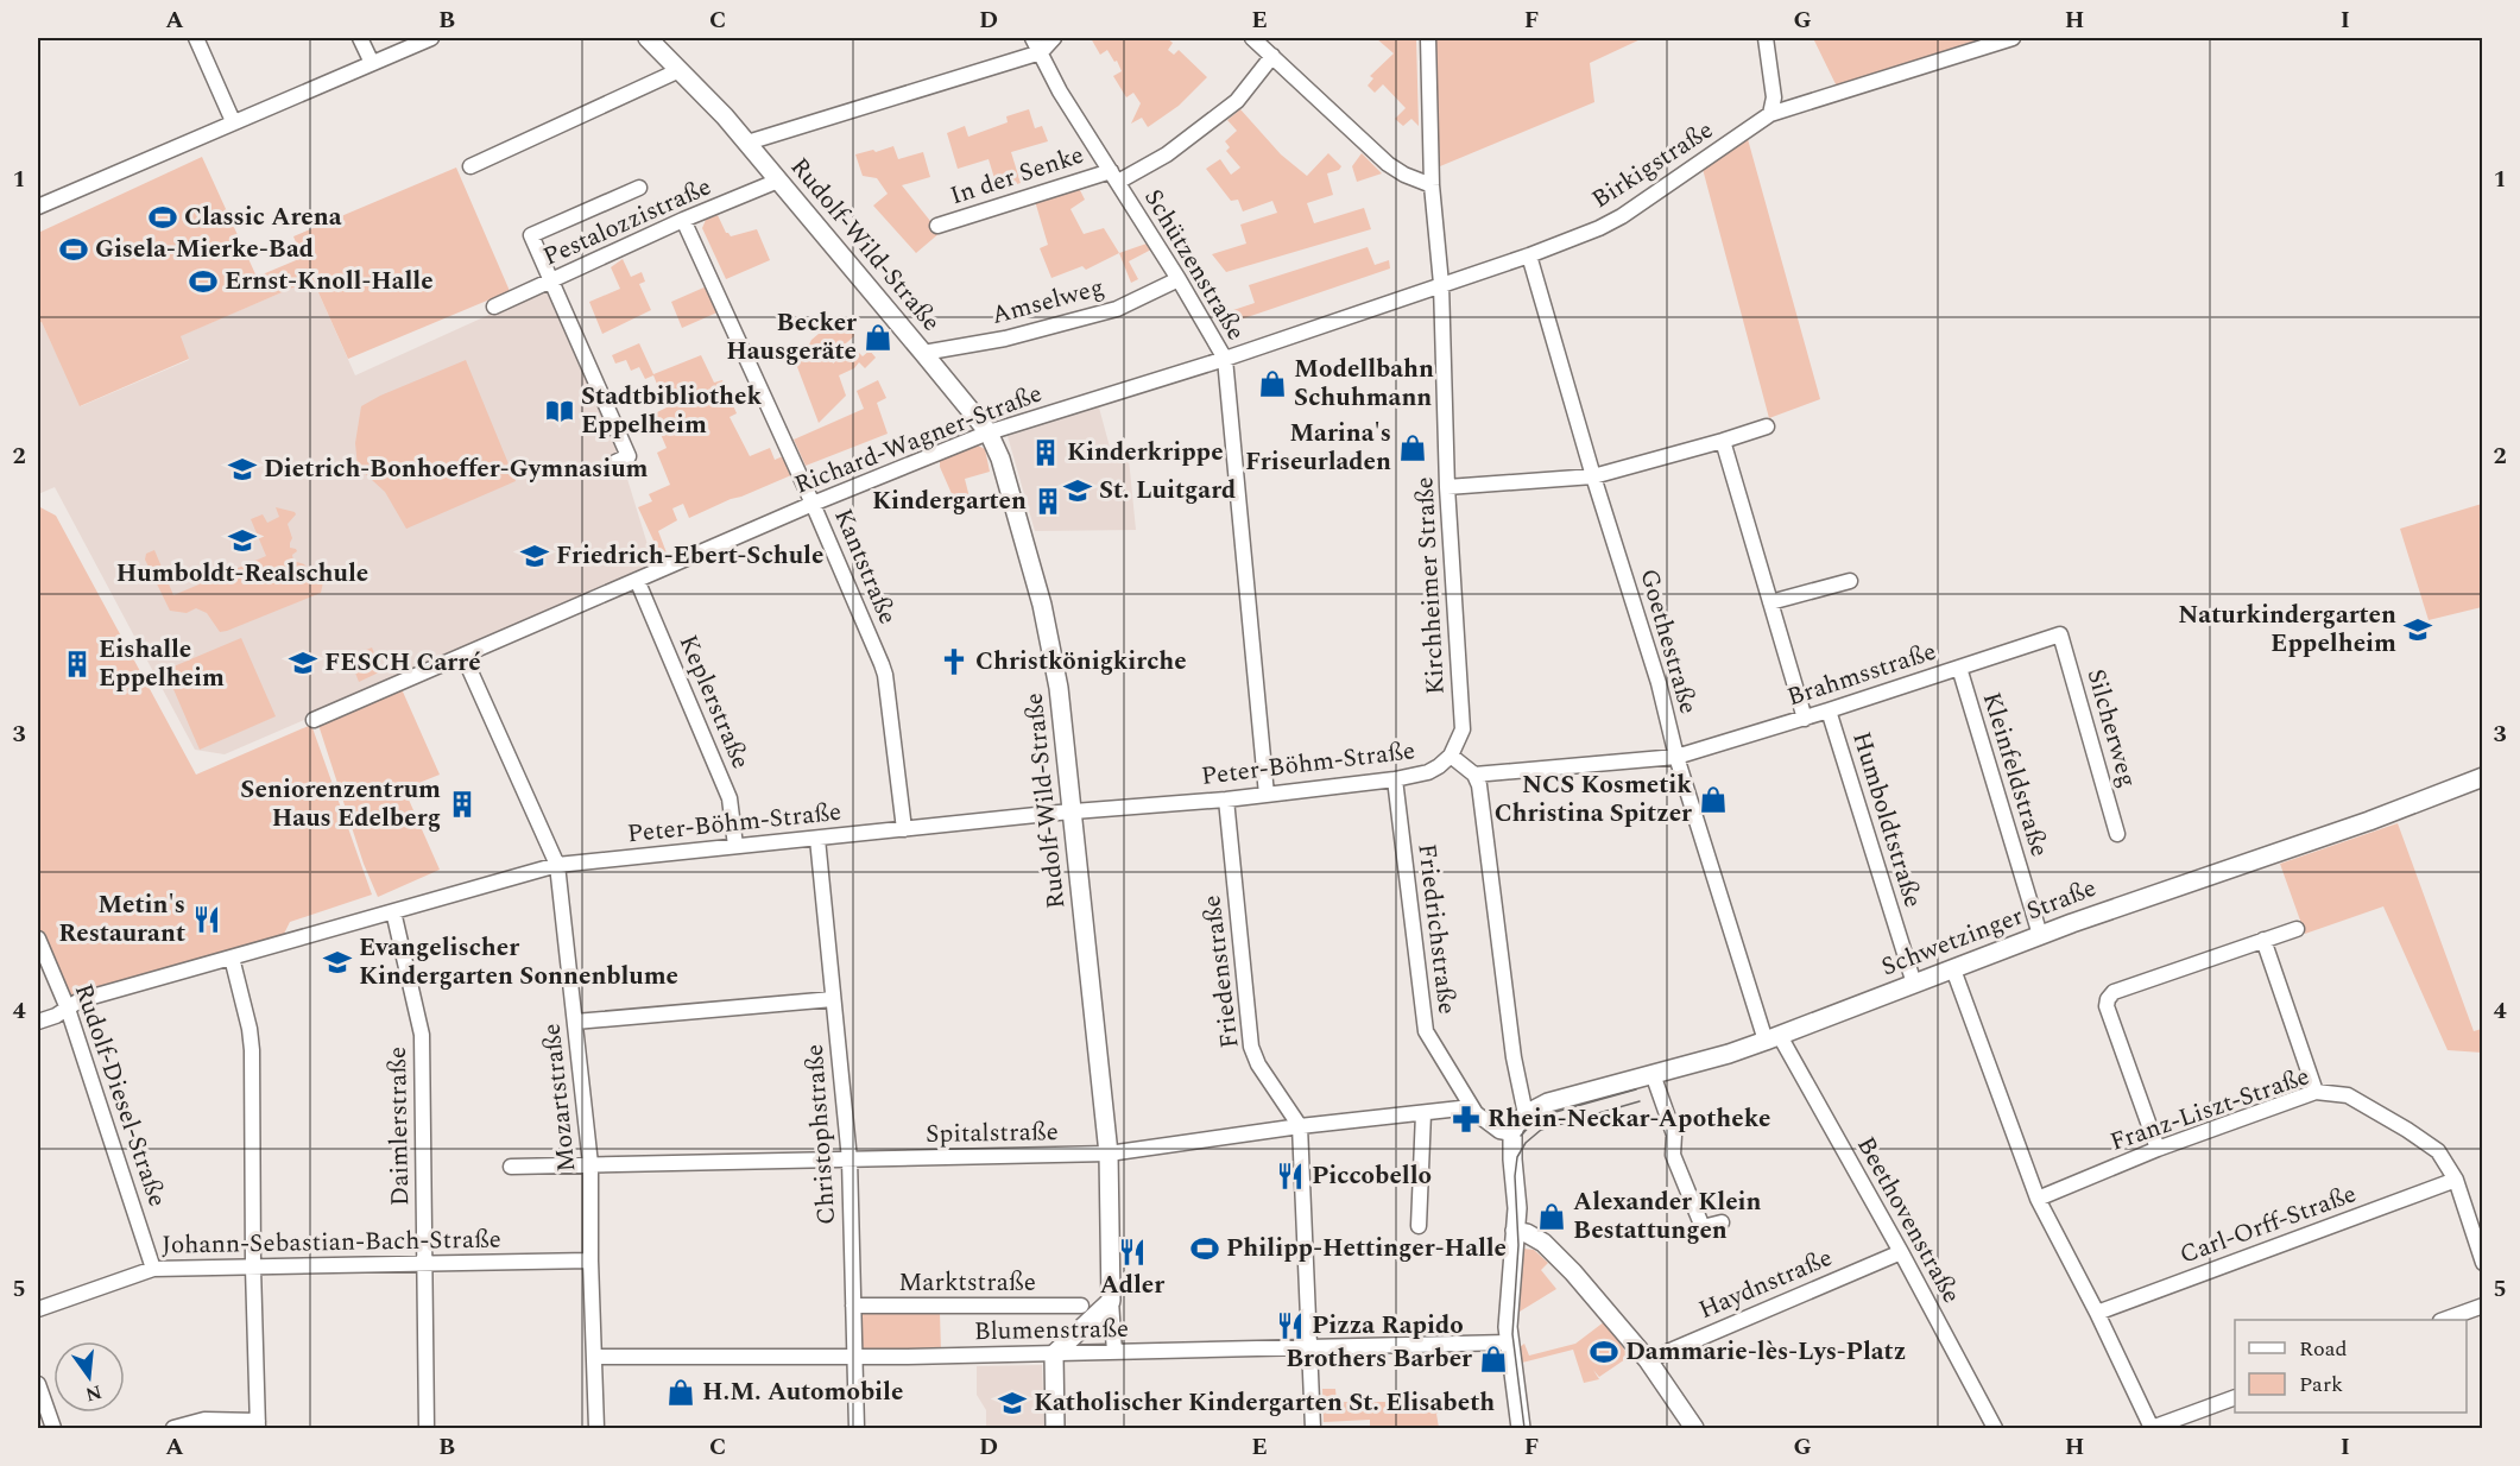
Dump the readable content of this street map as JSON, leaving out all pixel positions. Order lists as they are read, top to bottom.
{
  "streets": {
    "street": [
      "Birkigstraße",
      "In der Senke",
      "Pestalozzistraße",
      "Rudolf-Wild-Straße",
      "Schützenstraße",
      "Amselweg",
      "Richard-Wagner-Straße",
      "Kantstraße",
      "Kirchheimer Straße",
      "Goethestraße",
      "Brahmsstraße",
      "Keplerstraße",
      "Silcherweg",
      "Peter-Böhm-Straße",
      "Kleinfeldstraße",
      "Humboldtstraße",
      "Schwetzinger Straße",
      "Friedrichstraße",
      "Friedenstraße",
      "Rudolf-Diesel-Straße",
      "Mozartstraße",
      "Franz-Liszt-Straße",
      "Daimlerstraße",
      "Spitalstraße",
      "Christophstraße",
      "Beethovenstraße",
      "Carl-Orff-Straße",
      "Johann-Sebastian-Bach-Straße",
      "Marktstraße",
      "Haydnstraße",
      "Blumenstraße"
    ]
  },
  "crossings": [
    ["Birkigstraße", "Richard-Wagner-Straße"],
    ["Birkigstraße", "Kirchheimer Straße"],
    ["Birkigstraße", "Goethestraße"],
    ["In der Senke", "Schützenstraße"],
    ["Pestalozzistraße", "Rudolf-Wild-Straße"],
    ["Pestalozzistraße", "Kantstraße"],
    ["Rudolf-Wild-Straße", "Amselweg"],
    ["Rudolf-Wild-Straße", "Richard-Wagner-Straße"],
    ["Rudolf-Wild-Straße", "Peter-Böhm-Straße"],
    ["Rudolf-Wild-Straße", "Spitalstraße"],
    ["Rudolf-Wild-Straße", "Blumenstraße"],
    ["Schützenstraße", "Amselweg"],
    ["Schützenstraße", "Richard-Wagner-Straße"],
    ["Schützenstraße", "Peter-Böhm-Straße"],
    ["Richard-Wagner-Straße", "Kantstraße"],
    ["Richard-Wagner-Straße", "Kirchheimer Straße"],
    ["Richard-Wagner-Straße", "Keplerstraße"],
    ["Richard-Wagner-Straße", "Mozartstraße"],
    ["Kantstraße", "Peter-Böhm-Straße"],
    ["Kirchheimer Straße", "Peter-Böhm-Straße"],
    ["Goethestraße", "Brahmsstraße"],
    ["Goethestraße", "Schwetzinger Straße"],
    ["Goethestraße", "Beethovenstraße"],
    ["Brahmsstraße", "Silcherweg"],
    ["Brahmsstraße", "Kleinfeldstraße"],
    ["Brahmsstraße", "Humboldtstraße"],
    ["Keplerstraße", "Peter-Böhm-Straße"],
    ["Peter-Böhm-Straße", "Friedrichstraße"],
    ["Peter-Böhm-Straße", "Friedenstraße"],
    ["Peter-Böhm-Straße", "Rudolf-Diesel-Straße"],
    ["Peter-Böhm-Straße", "Mozartstraße"],
    ["Peter-Böhm-Straße", "Daimlerstraße"],
    ["Peter-Böhm-Straße", "Christophstraße"],
    ["Kleinfeldstraße", "Schwetzinger Straße"],
    ["Humboldtstraße", "Schwetzinger Straße"],
    ["Schwetzinger Straße", "Friedrichstraße"],
    ["Schwetzinger Straße", "Beethovenstraße"],
    ["Friedrichstraße", "Spitalstraße"],
    ["Friedenstraße", "Spitalstraße"],
    ["Rudolf-Diesel-Straße", "Johann-Sebastian-Bach-Straße"],
    ["Mozartstraße", "Spitalstraße"],
    ["Mozartstraße", "Johann-Sebastian-Bach-Straße"],
    ["Mozartstraße", "Blumenstraße"],
    ["Franz-Liszt-Straße", "Carl-Orff-Straße"],
    ["Daimlerstraße", "Johann-Sebastian-Bach-Straße"],
    ["Spitalstraße", "Christophstraße"],
    ["Christophstraße", "Marktstraße"],
    ["Christophstraße", "Blumenstraße"],
    ["Beethovenstraße", "Haydnstraße"]
  ],
  "places": {
    "sports": [
      "Classic Arena",
      "Gisela-Mierke-Bad",
      "Ernst-Knoll-Halle",
      "Philipp-Hettinger-Halle",
      "Dammarie-lès-Lys-Platz"
    ],
    "shop": [
      "Becker Hausgeräte",
      "Modellbahn Schuhmann",
      "Marina's Friseurladen",
      "NCS Kosmetik Christina Spitzer",
      "Alexander Klein Bestattungen",
      "Brothers Barber",
      "H.M. Automobile"
    ],
    "library": ["Stadtbibliothek Eppelheim"],
    "building": [
      "Kinderkrippe",
      "Kindergarten",
      "Eishalle Eppelheim",
      "Seniorenzentrum Haus Edelberg"
    ],
    "school or university": [
      "Dietrich-Bonhoeffer-Gymnasium",
      "St. Luitgard",
      "Humboldt-Realschule",
      "Friedrich-Ebert-Schule",
      "Naturkindergarten Eppelheim",
      "FESCH Carré",
      "Evangelischer Kindergarten Sonnenblume",
      "Katholischer Kindergarten St. Elisabeth"
    ],
    "church": ["Christkönigkirche"],
    "restaurant": [
      "Metin's Restaurant",
      "Piccobello",
      "Adler",
      "Pizza Rapido"
    ],
    "pharmacy": ["Rhein-Neckar-Apotheke"]
  },
  "legend": ["Road", "Park"],
  "north": "bottom",
  "grid": {
    "columns": [
      "A",
      "B",
      "C",
      "D",
      "E",
      "F",
      "G",
      "H",
      "I"
    ],
    "rows": [
      "1",
      "2",
      "3",
      "4",
      "5"
    ]
  }
}
